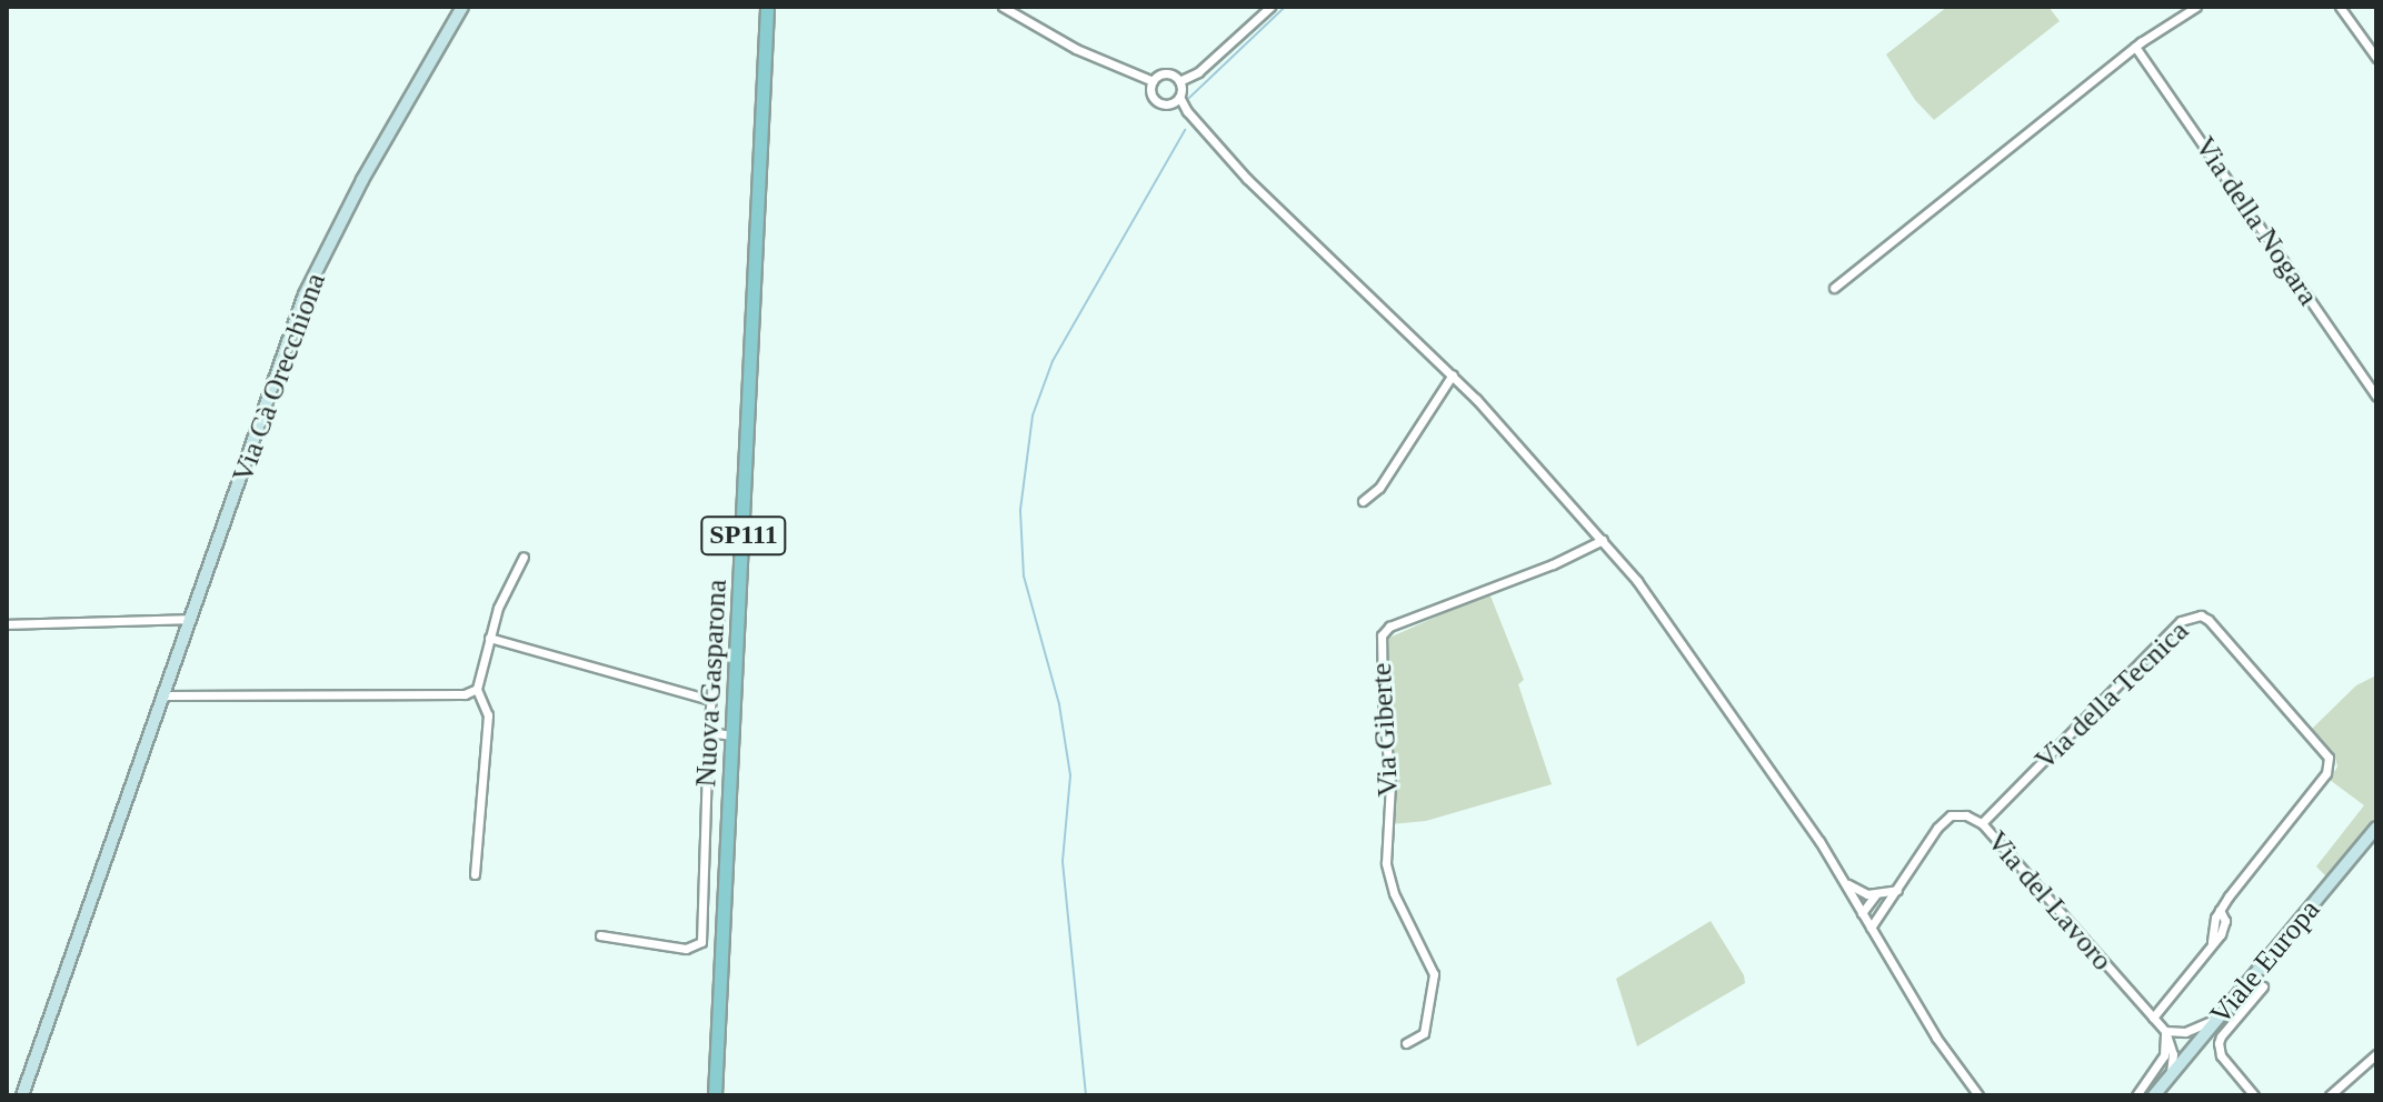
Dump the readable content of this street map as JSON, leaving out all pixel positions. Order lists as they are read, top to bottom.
{
  "streets": {
    "main road": [
      "Via Cà Orecchiona",
      "SP111",
      "Nuova Gasparona",
      "Viale Europa"
    ],
    "street": [
      "Via della Nogara",
      "Via della Tecnica",
      "Via Giberte",
      "Via del Lavoro"
    ]
  },
  "crossings": [
    ["Via della Tecnica", "Via del Lavoro"]
  ]
}
